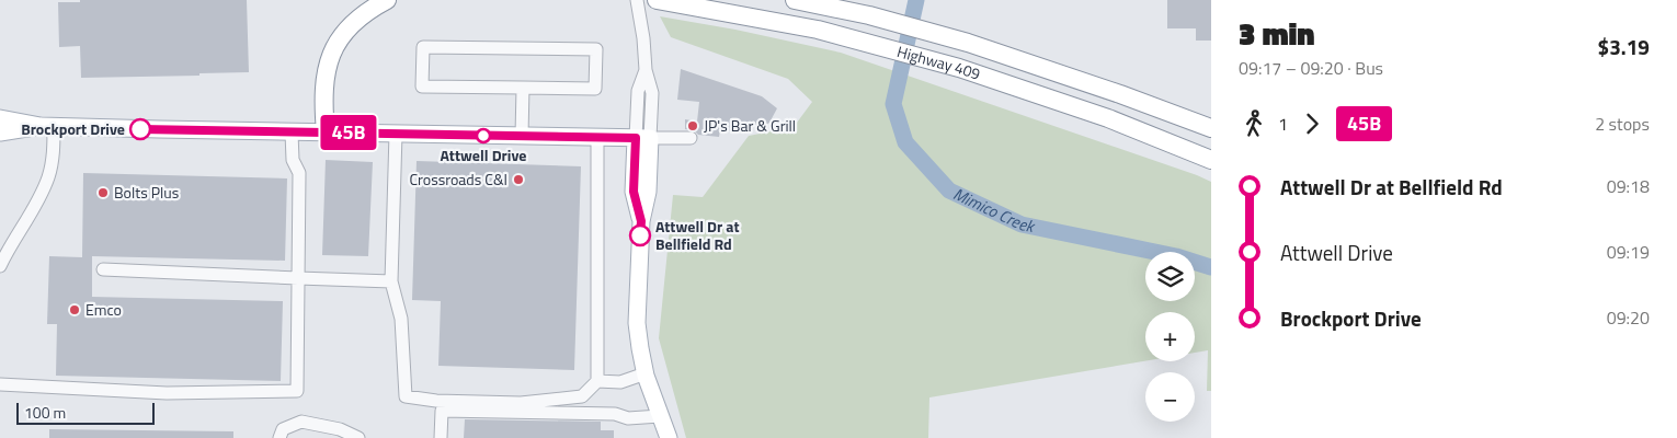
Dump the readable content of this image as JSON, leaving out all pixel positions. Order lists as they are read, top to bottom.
{
  "streets": {
    "highway": ["Highway 409"]
  },
  "water": ["Mimico Creek"],
  "places": [
    "JP's Bar & Grill",
    "Brockport Drive",
    "Attwell Drive",
    "Crossroads C&I",
    "Bolts Plus",
    "Attwell Dr at Bellfield Rd",
    "Emco"
  ],
  "lines": ["bus line 45B"],
  "scale_bar": "100 m",
  "page": {
    "on_map": "45B",
    "heading": ["3 min", "09:17 – 09:20 · Bus", "$3.19"],
    "legs": ["1", "45B", "2 stops"],
    "list": [
      {
        "name": "Attwell Dr at Bellfield Rd",
        "value": "09:18"
      },
      {
        "name": "Attwell Drive",
        "value": "09:19"
      },
      {
        "name": "Brockport Drive",
        "value": "09:20"
      }
    ],
    "map_buttons": ["+", "−"],
    "scale": "100 m"
  }
}
